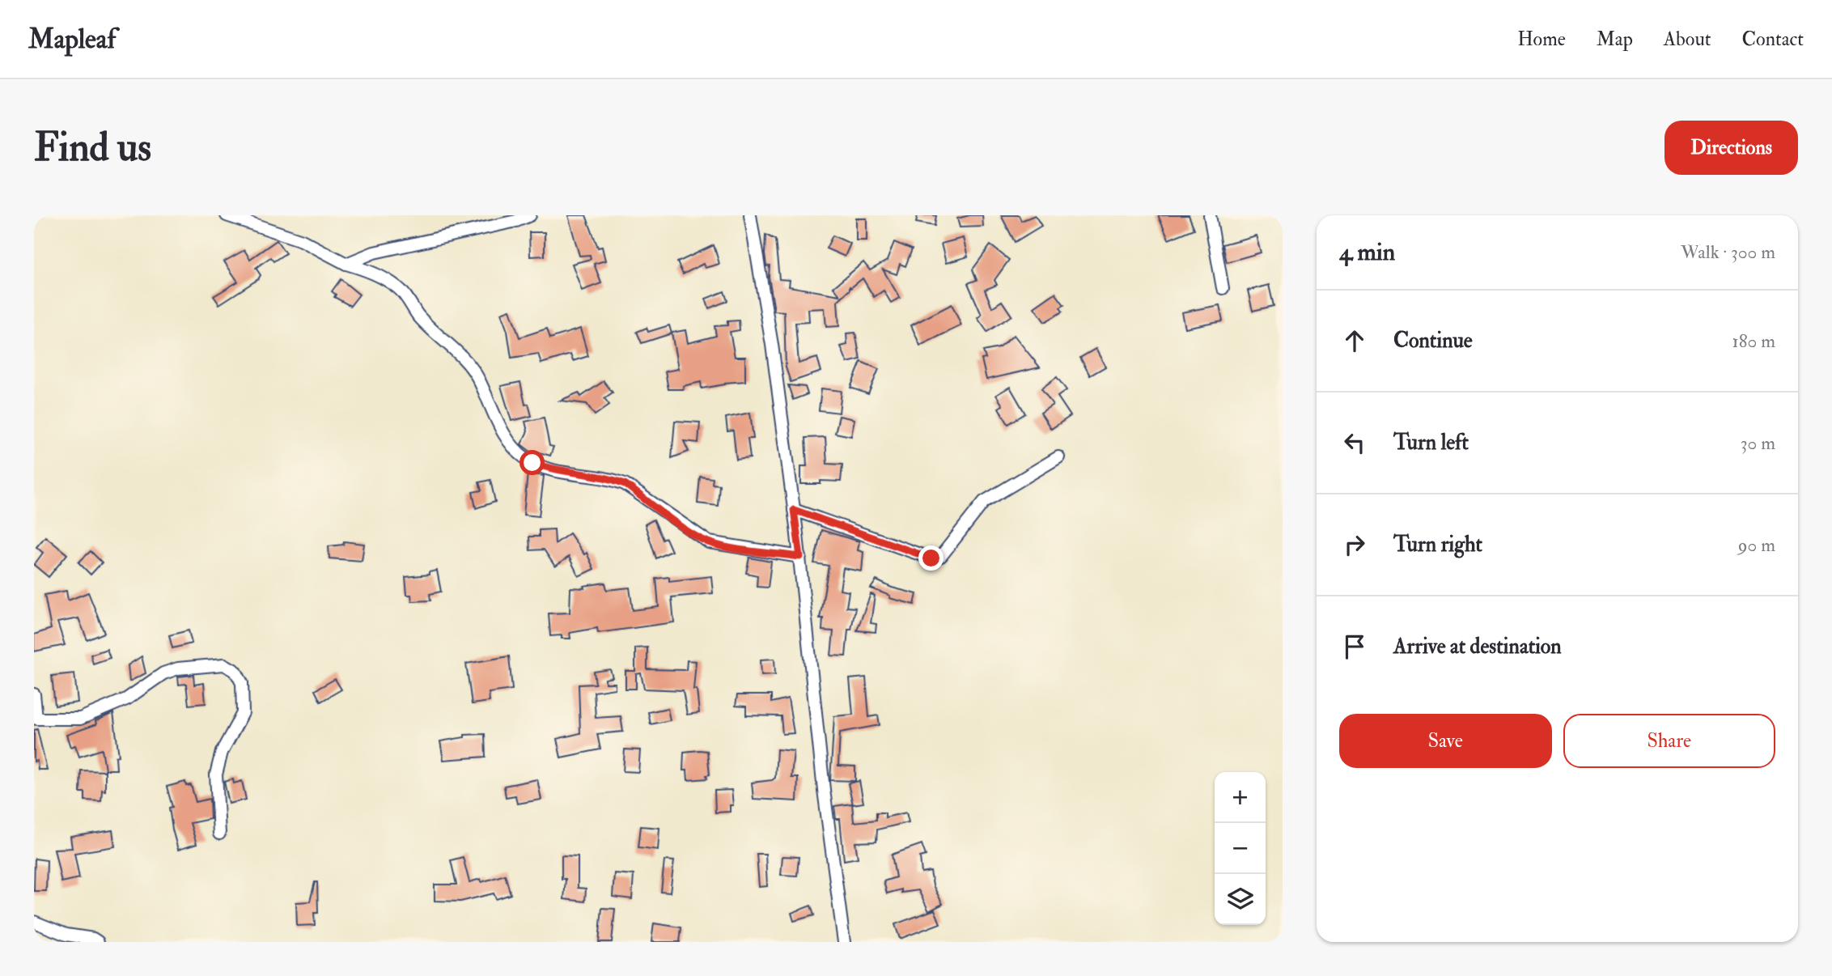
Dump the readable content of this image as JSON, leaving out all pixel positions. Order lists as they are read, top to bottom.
{
  "page": {
    "header": "Mapleaf",
    "nav": [
      "Home",
      "Map",
      "About",
      "Contact"
    ],
    "buttons": [
      "Directions",
      ["Save", "Share"]
    ],
    "title": "Find us",
    "heading": ["4 min", "Walk · 300 m"],
    "list": [
      ["Continue", "180 m"],
      ["Turn left", "30 m"],
      ["Turn right", "90 m"],
      "Arrive at destination"
    ],
    "map_buttons": ["+", "−"]
  }
}
